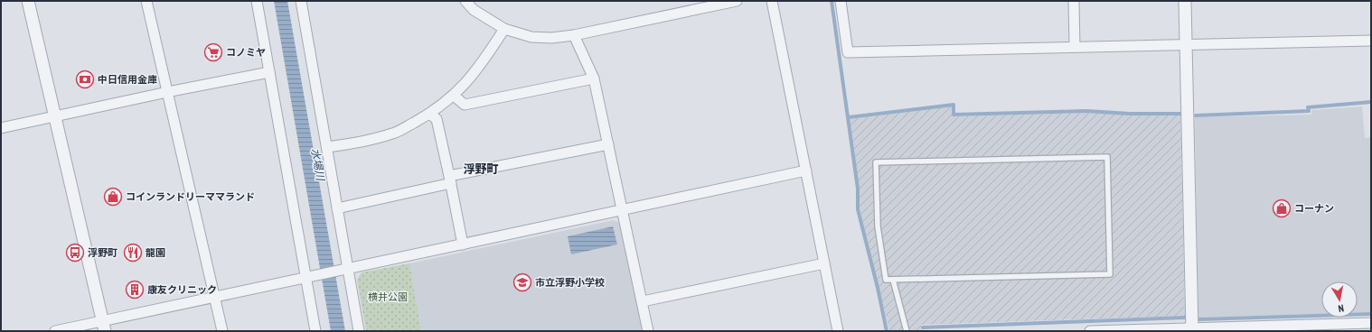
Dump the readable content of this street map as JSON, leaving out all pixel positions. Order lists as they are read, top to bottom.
{
  "districts": ["浮野町"],
  "water": ["水場川"],
  "parks": ["横井公園"],
  "places": {
    "supermarket": ["コノミヤ"],
    "bank": ["中日信用金庫"],
    "shop": ["コインランドリーママランド", "コーナン"],
    "bus stop": ["浮野町"],
    "restaurant": ["龍園"],
    "school or university": ["市立浮野小学校"],
    "building": ["康友クリニック"]
  },
  "north": "bottom"
}
